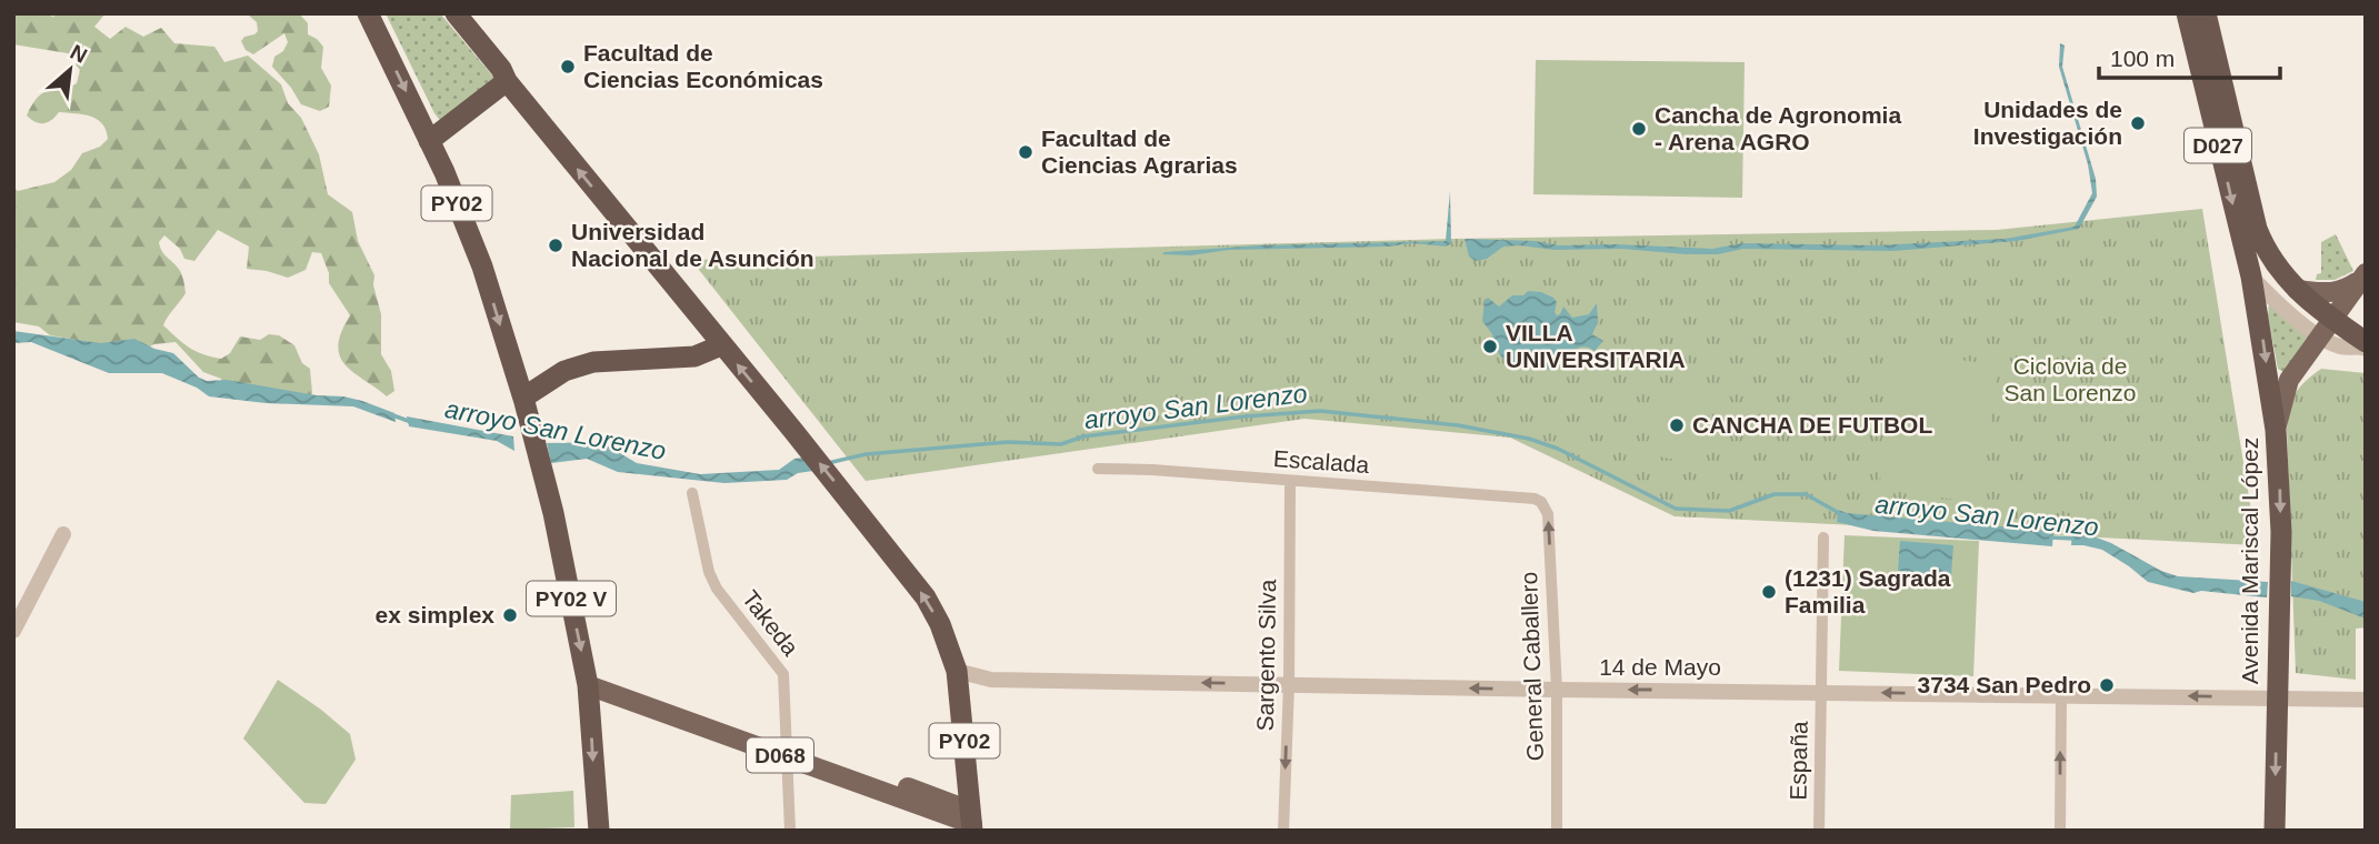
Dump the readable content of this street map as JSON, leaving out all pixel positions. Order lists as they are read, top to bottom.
{
  "streets": {
    "highway": [
      "D027",
      "PY02",
      "Avenida Mariscal López",
      "PY02 V"
    ],
    "main road": ["D068"],
    "street": [
      "Escalada",
      "Takeda",
      "Sargento Silva",
      "General Caballero",
      "14 de Mayo",
      "España"
    ]
  },
  "crossings": [
    ["D027", "Avenida Mariscal López"],
    ["D027", "14 de Mayo"],
    ["PY02", "PY02 V"],
    ["PY02", "14 de Mayo"],
    ["PY02", "D068"],
    ["Escalada", "Sargento Silva"],
    ["Escalada", "General Caballero"],
    ["Avenida Mariscal López", "14 de Mayo"],
    ["PY02 V", "D068"],
    ["Takeda", "D068"],
    ["Sargento Silva", "14 de Mayo"],
    ["General Caballero", "14 de Mayo"],
    ["14 de Mayo", "España"]
  ],
  "one_way": ["Sargento Silva", "General Caballero", "14 de Mayo"],
  "water": ["arroyo San Lorenzo"],
  "parks": ["Ciclovia de San Lorenzo"],
  "places": [
    "Facultad de Ciencias Económicas",
    "Unidades de Investigación",
    "Cancha de Agronomia - Arena AGRO",
    "Facultad de Ciencias Agrarias",
    "Universidad Nacional de Asunción",
    "VILLA UNIVERSITARIA",
    "CANCHA DE FUTBOL",
    "(1231) Sagrada Familia",
    "ex simplex",
    "3734 San Pedro"
  ],
  "scale_bar": "100 m",
  "north": "top right"
}
